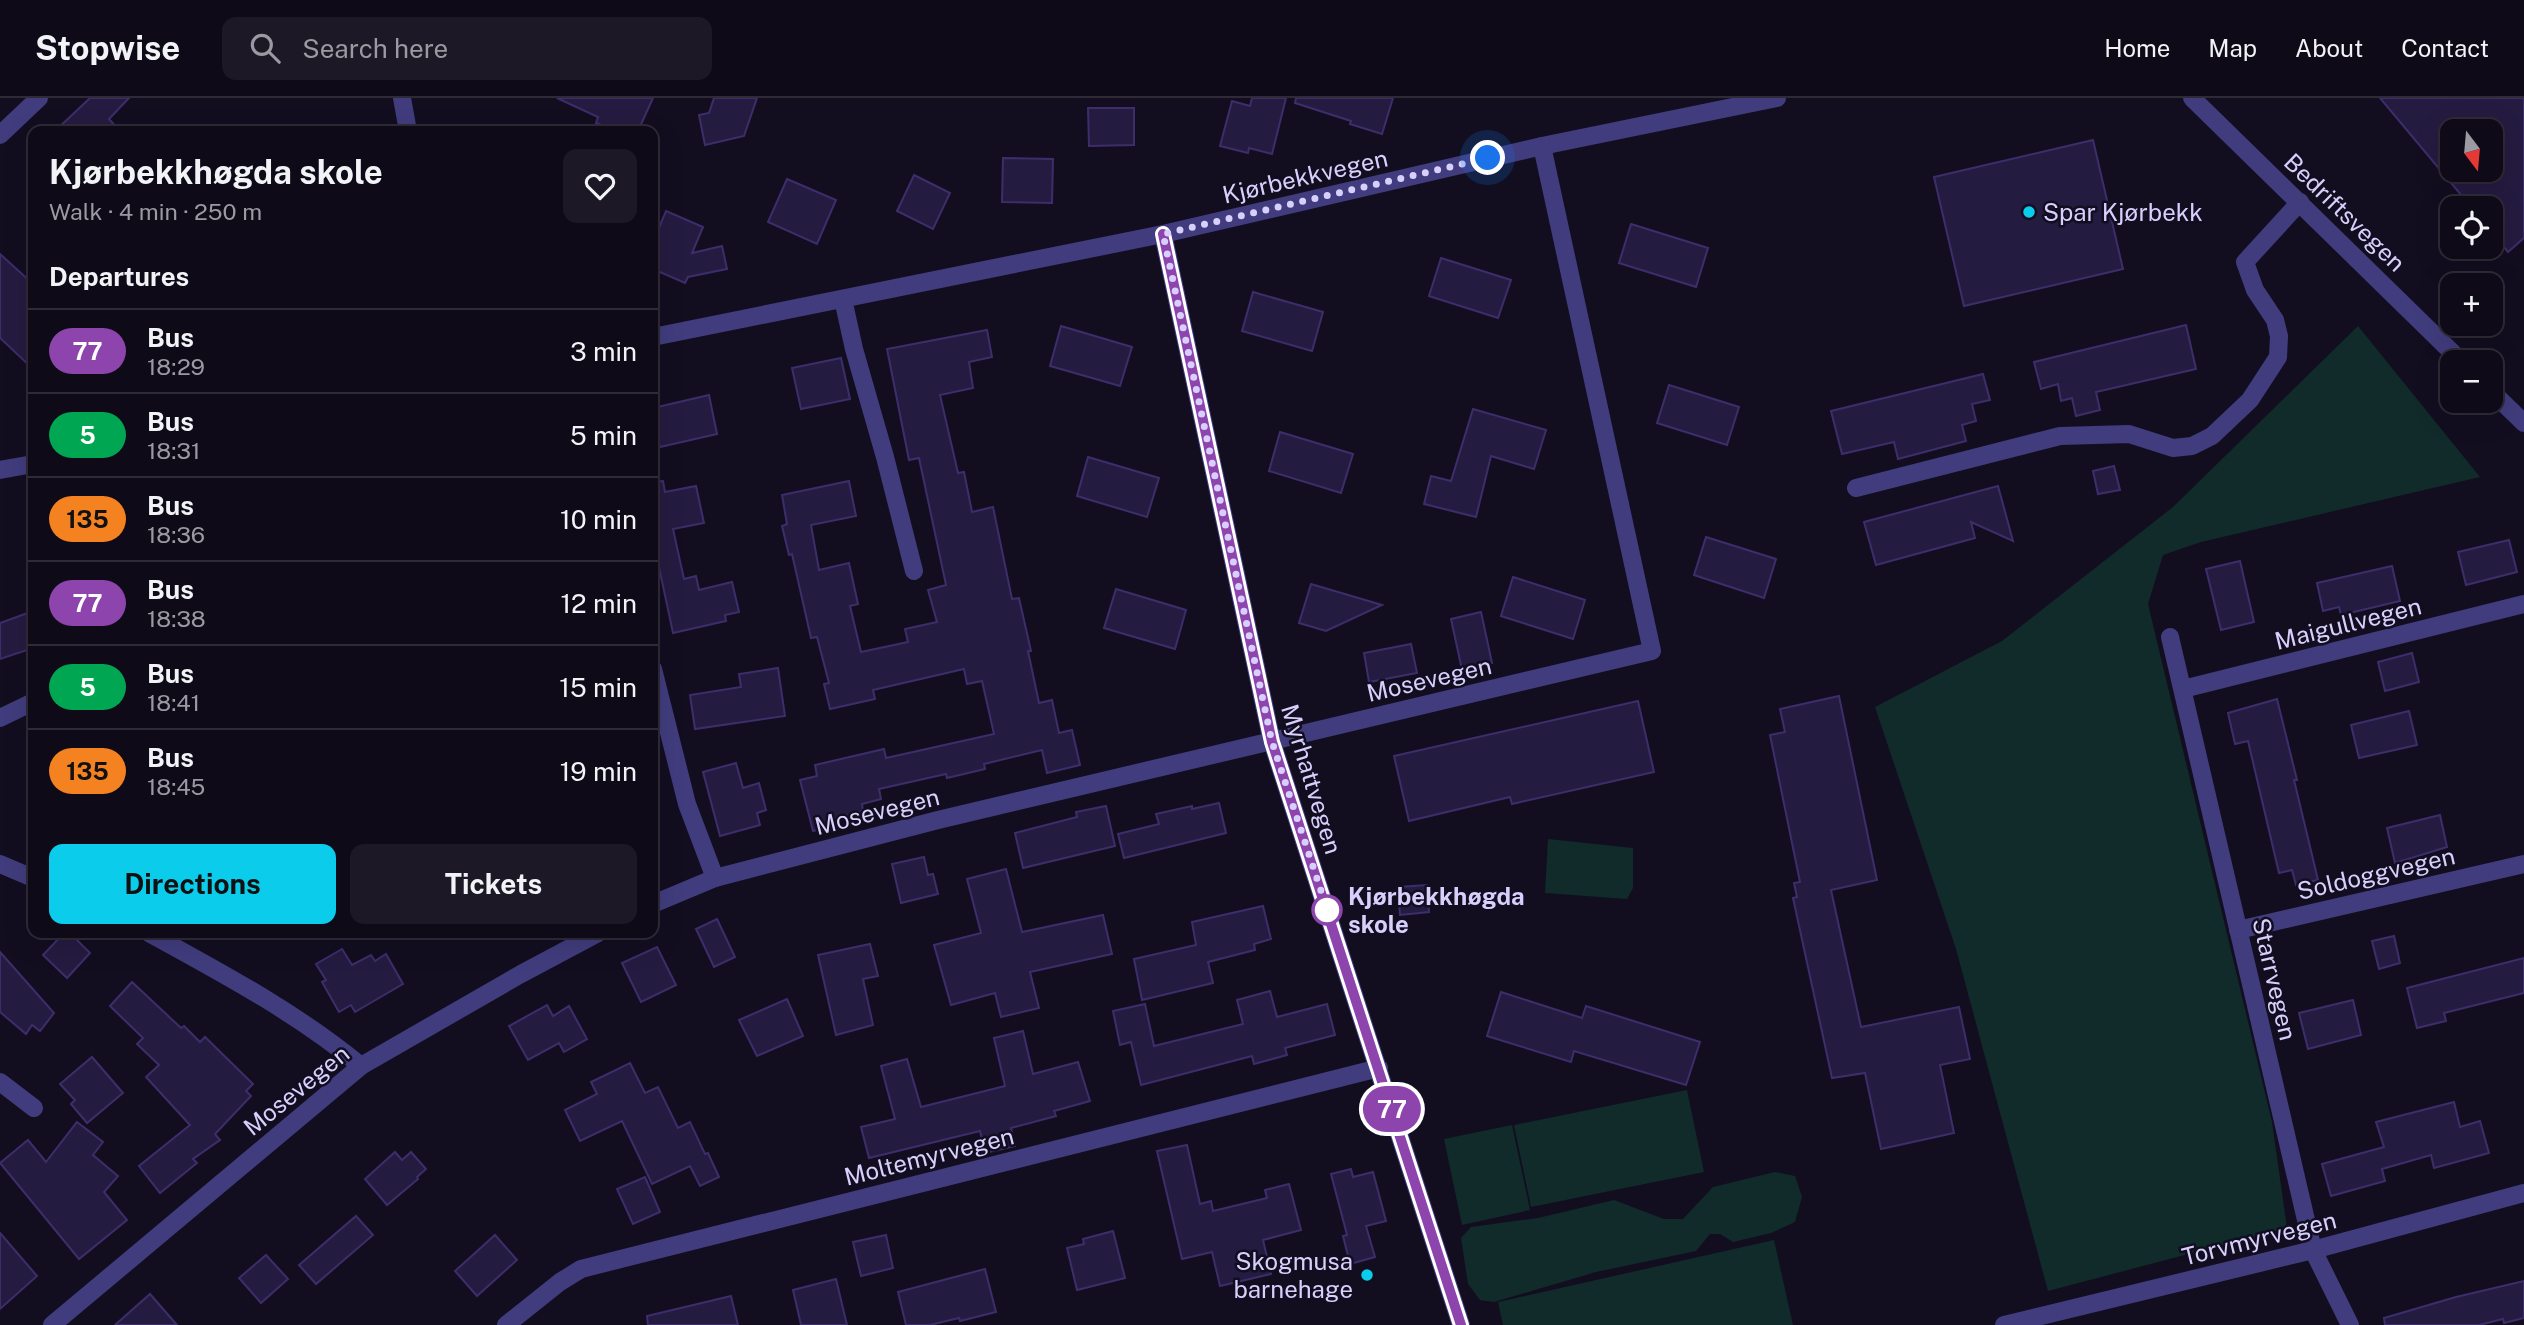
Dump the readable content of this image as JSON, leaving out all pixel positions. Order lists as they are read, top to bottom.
{
  "streets": {
    "street": [
      "Kjørbekkvegen",
      "Bedriftsvegen",
      "Maigullvegen",
      "Mosevegen",
      "Myrhattvegen",
      "Soldoggvegen",
      "Starrvegen",
      "Moltemyrvegen",
      "Torvmyrvegen"
    ]
  },
  "crossings": [
    ["Kjørbekkvegen", "Mosevegen"],
    ["Kjørbekkvegen", "Myrhattvegen"],
    ["Maigullvegen", "Starrvegen"],
    ["Mosevegen", "Myrhattvegen"],
    ["Myrhattvegen", "Moltemyrvegen"],
    ["Soldoggvegen", "Starrvegen"],
    ["Starrvegen", "Torvmyrvegen"]
  ],
  "places": ["Spar Kjørbekk", "Kjørbekkhøgda skole", "Skogmusa barnehage"],
  "lines": ["bus line 77"],
  "north": "bottom",
  "page": {
    "header": "Stopwise",
    "search": "Search here",
    "nav": [
      "Home",
      "Map",
      "About",
      "Contact"
    ],
    "on_map": "77",
    "map_buttons": ["+", "−"],
    "heading": [
      ["Kjørbekkhøgda skole", "Walk · 4 min · 250 m"],
      "Departures"
    ],
    "list": [
      {
        "mark": "77",
        "name": "Bus",
        "note": "18:29",
        "value": "3 min"
      },
      {
        "mark": "5",
        "name": "Bus",
        "note": "18:31",
        "value": "5 min"
      },
      {
        "mark": "135",
        "name": "Bus",
        "note": "18:36",
        "value": "10 min"
      },
      {
        "mark": "77",
        "name": "Bus",
        "note": "18:38",
        "value": "12 min"
      },
      {
        "mark": "5",
        "name": "Bus",
        "note": "18:41",
        "value": "15 min"
      },
      {
        "mark": "135",
        "name": "Bus",
        "note": "18:45",
        "value": "19 min"
      }
    ],
    "buttons": ["Directions", "Tickets"]
  }
}
